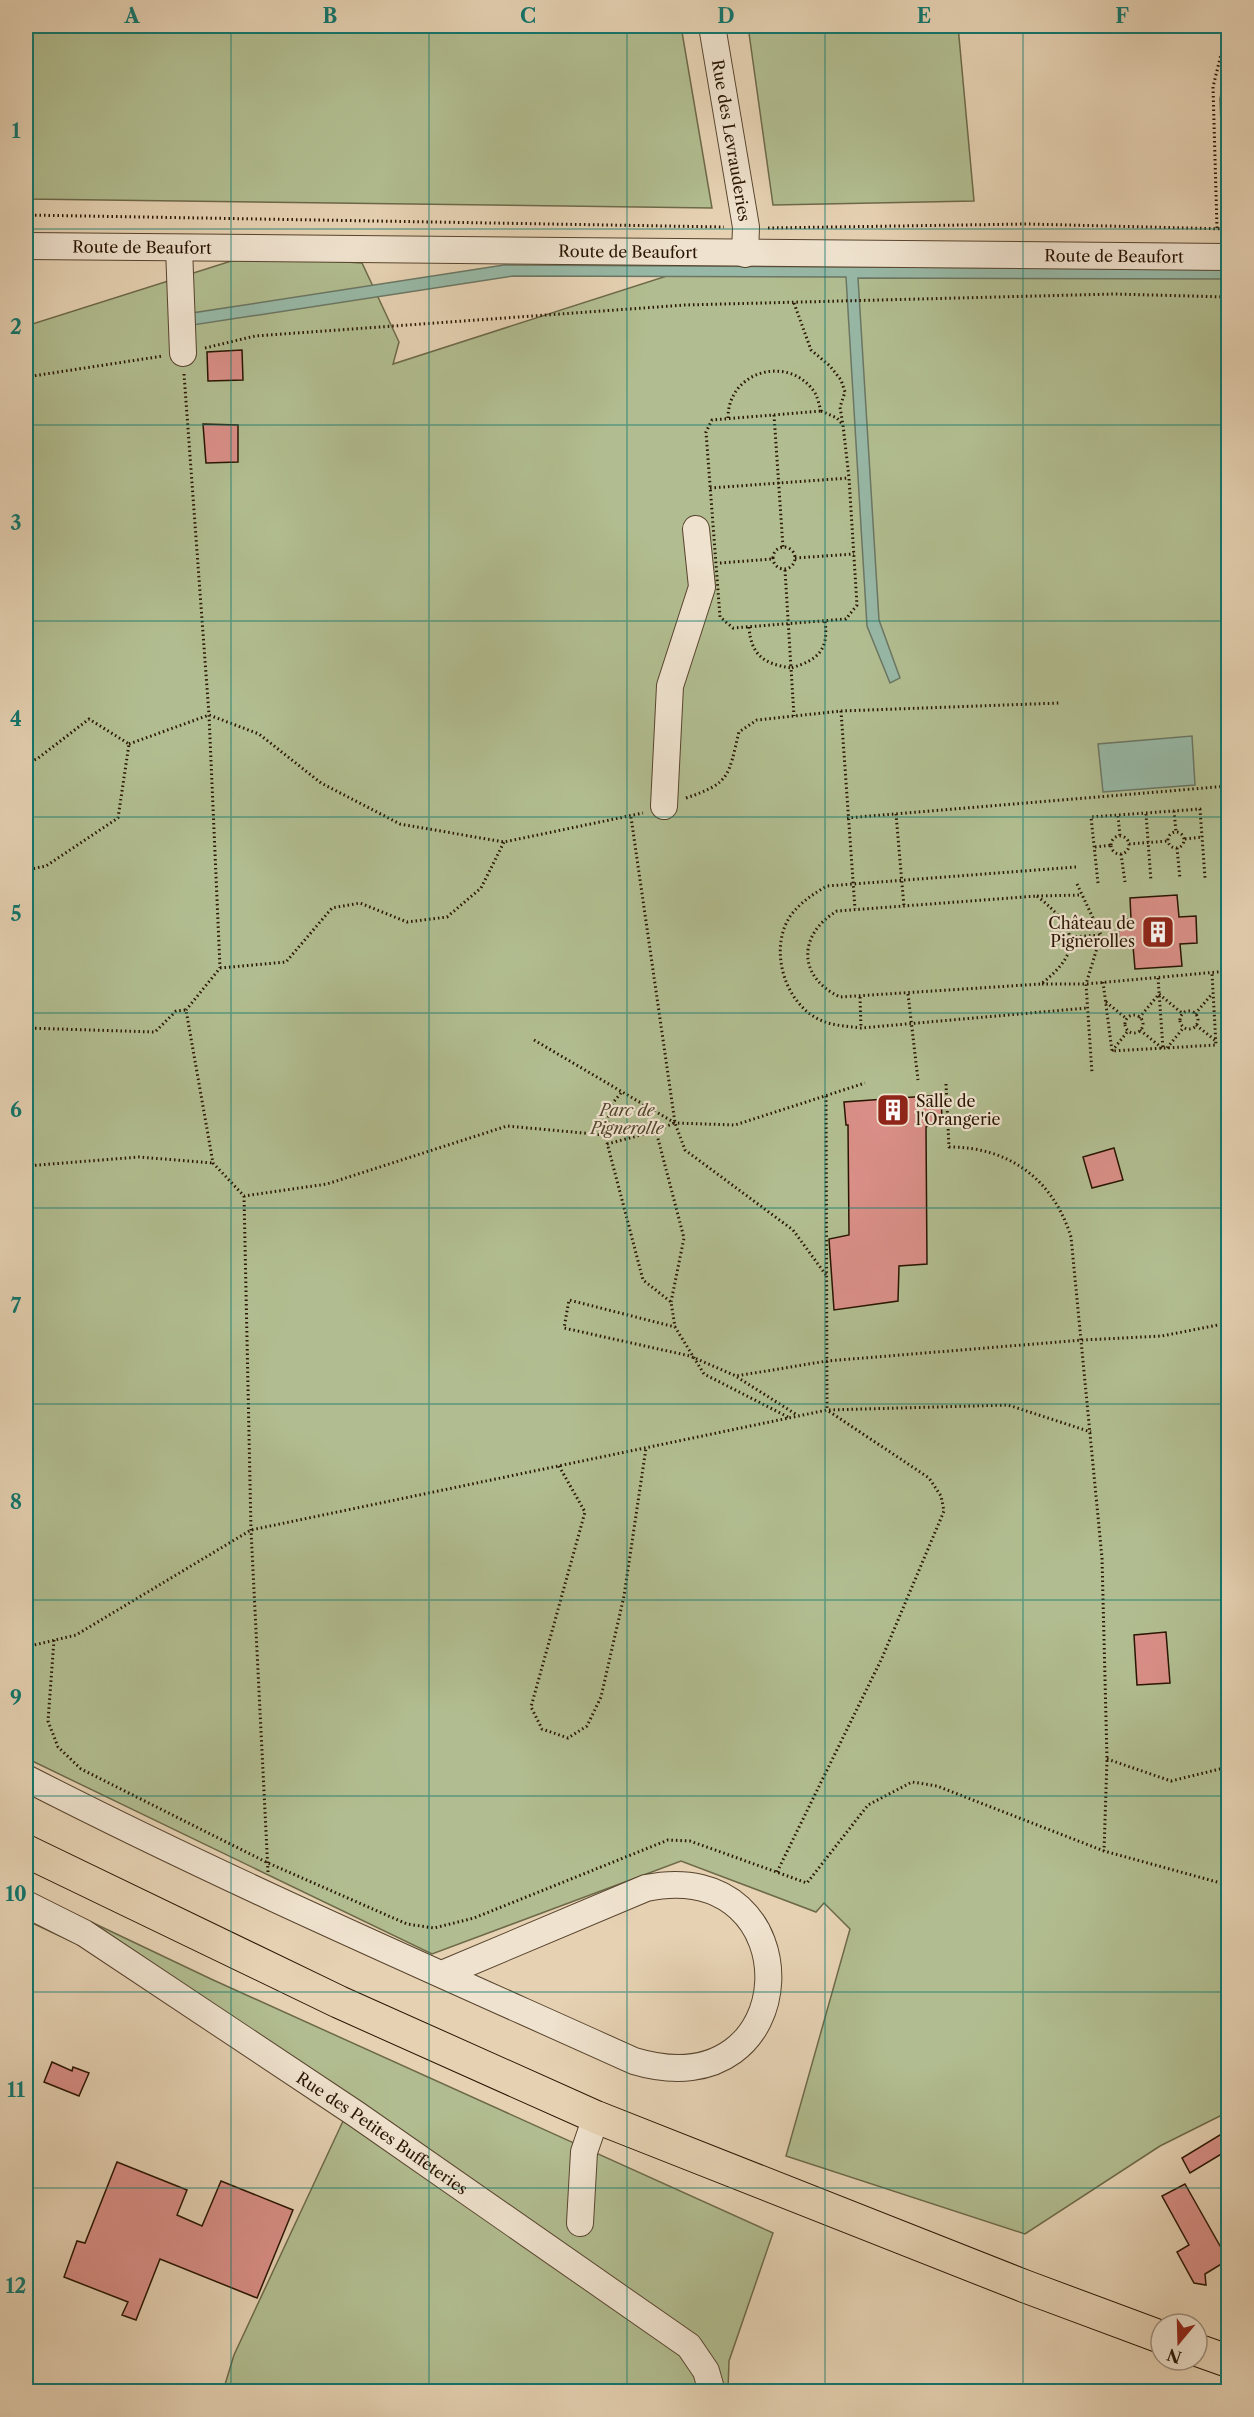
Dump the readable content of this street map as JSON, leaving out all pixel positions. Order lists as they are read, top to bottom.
{
  "streets": {
    "street": ["Rue des Levrauderies", "Route de Beaufort", "Rue des Petites Buffeteries"]
  },
  "crossings": [
    ["Rue des Levrauderies", "Route de Beaufort"]
  ],
  "parks": ["Parc de Pignerolle"],
  "places": {
    "building": ["Château de Pignerolles", "Salle de l'Orangerie"]
  },
  "north": "bottom",
  "grid": {
    "columns": [
      "A",
      "B",
      "C",
      "D",
      "E",
      "F"
    ],
    "rows": [
      "1",
      "2",
      "3",
      "4",
      "5",
      "6",
      "7",
      "8",
      "9",
      "10",
      "11",
      "12"
    ]
  }
}
